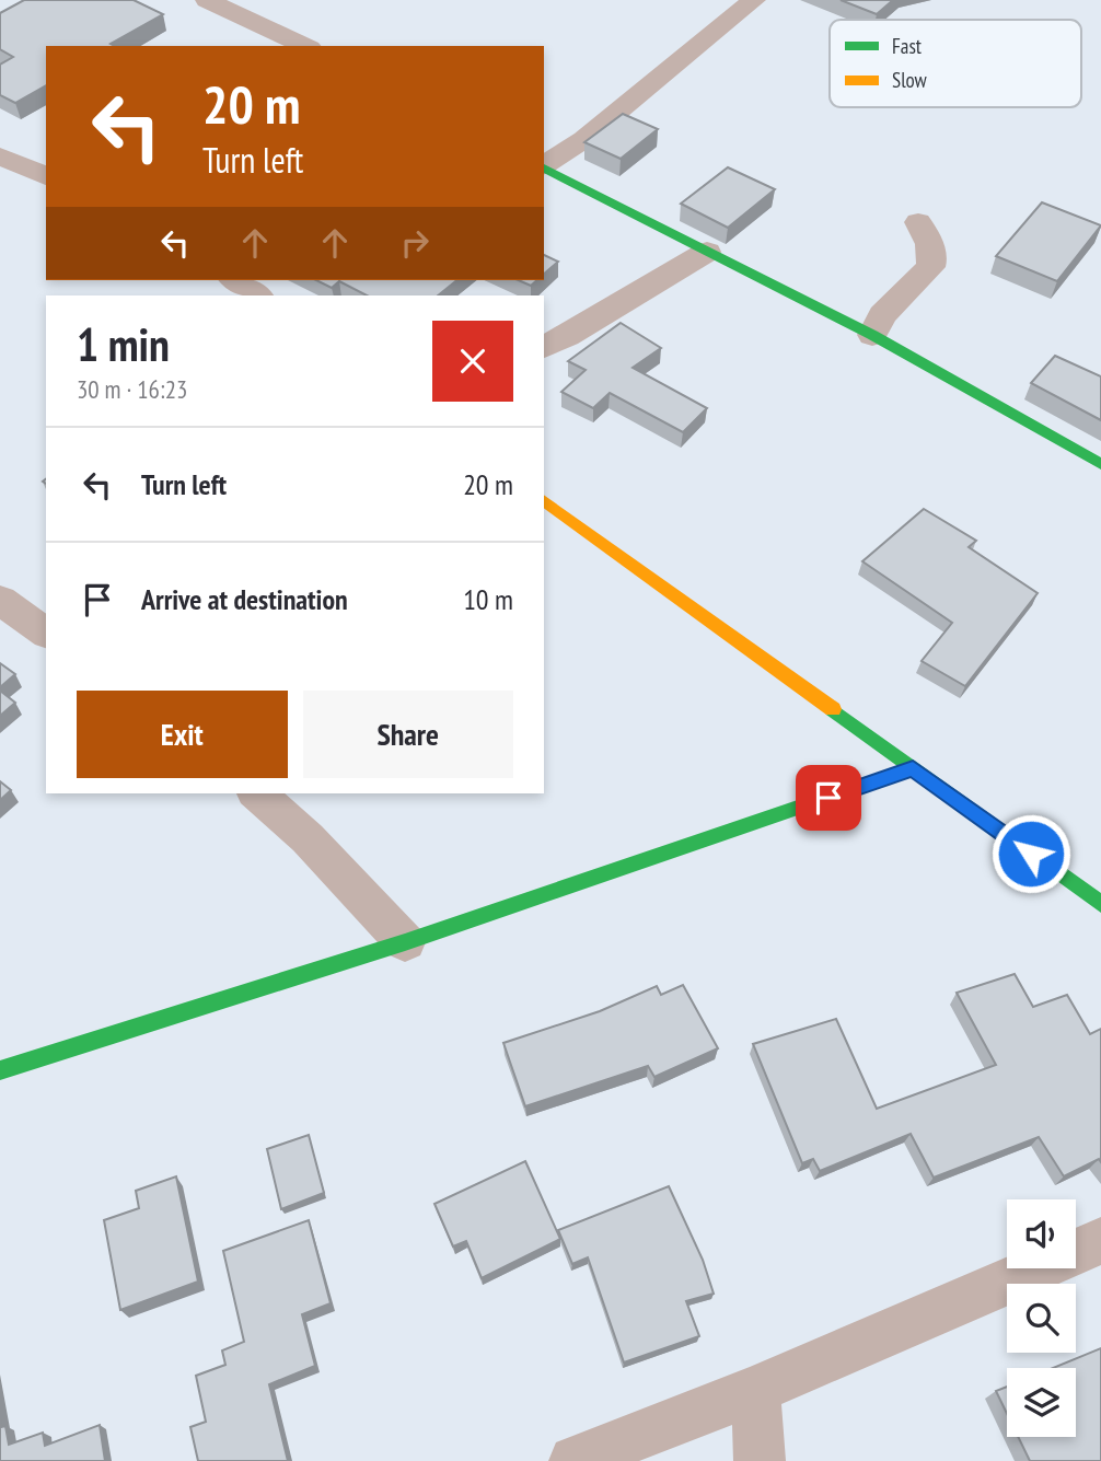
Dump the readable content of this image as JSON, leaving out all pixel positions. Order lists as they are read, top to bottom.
{
  "legend": ["Fast", "Slow"],
  "page": {
    "turn": ["20 m", "Turn left"],
    "heading": ["1 min", "30 m · 16:23"],
    "list": [
      {
        "name": "Turn left",
        "value": "20 m"
      },
      {
        "name": "Arrive at destination",
        "value": "10 m"
      }
    ],
    "buttons": ["Exit", "Share"]
  }
}
